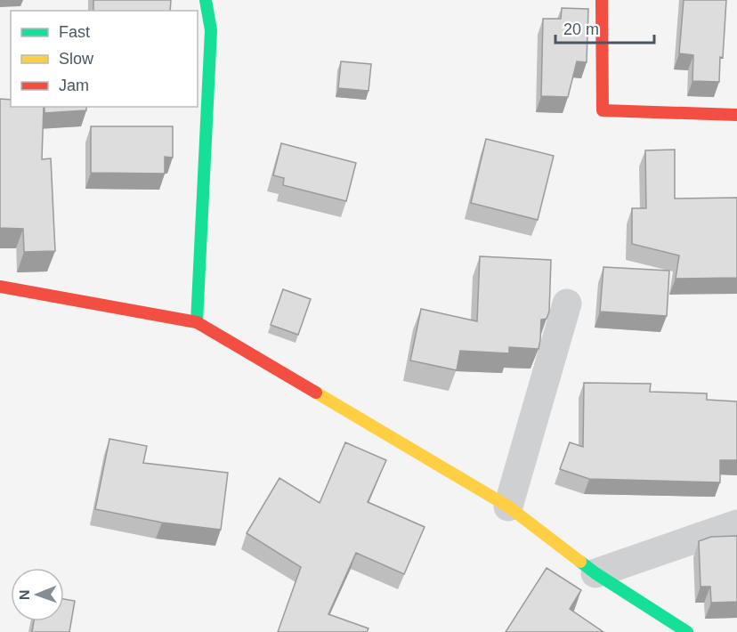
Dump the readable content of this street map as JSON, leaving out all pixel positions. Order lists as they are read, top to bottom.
{
  "legend": ["Fast", "Slow", "Jam"],
  "scale_bar": "20 m",
  "north": "left"
}
